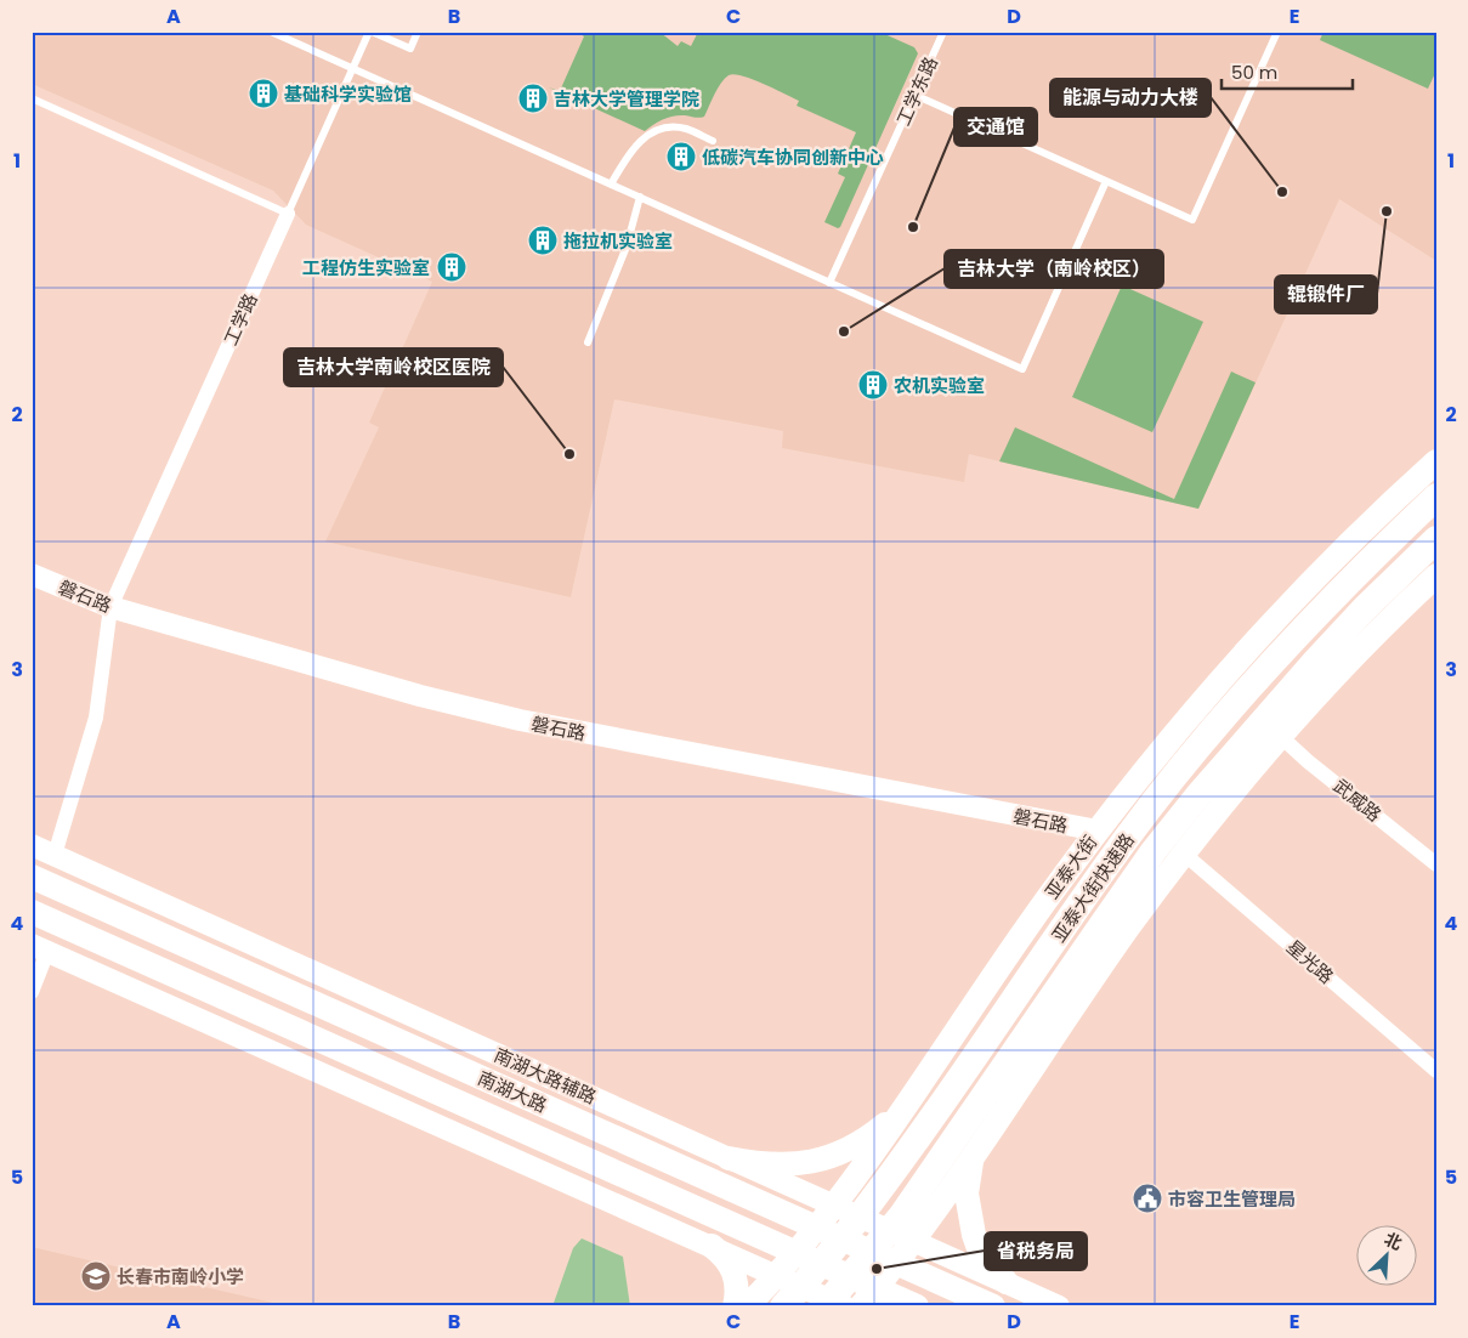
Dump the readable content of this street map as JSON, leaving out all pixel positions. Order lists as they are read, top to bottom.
{
  "streets": {
    "highway": ["亚泰大街快速路"],
    "main road": ["亚泰大街", "南湖大路"],
    "street": [
      "工学路",
      "磐石路",
      "武威路",
      "星光路",
      "南湖大路辅路"
    ],
    "lane": ["工学东路"]
  },
  "crossings": [
    ["工学路", "磐石路"],
    ["工学路", "南湖大路辅路"],
    ["磐石路", "亚泰大街"],
    ["亚泰大街", "南湖大路辅路"],
    ["亚泰大街", "南湖大路"]
  ],
  "places": {
    "building": [
      "基础科学实验馆",
      "吉林大学管理学院",
      "低碳汽车协同创新中心",
      "拖拉机实验室",
      "工程仿生实验室",
      "农机实验室"
    ],
    "other": [
      "能源与动力大楼",
      "辊锻件厂",
      "交通馆",
      "吉林大学（南岭校区）",
      "吉林大学南岭校区医院",
      "省税务局"
    ],
    "public building": ["市容卫生管理局"],
    "school or university": ["长春市南岭小学"]
  },
  "scale_bar": "50 m",
  "north": "top right",
  "grid": {
    "columns": [
      "A",
      "B",
      "C",
      "D",
      "E"
    ],
    "rows": [
      "1",
      "2",
      "3",
      "4",
      "5"
    ]
  }
}
